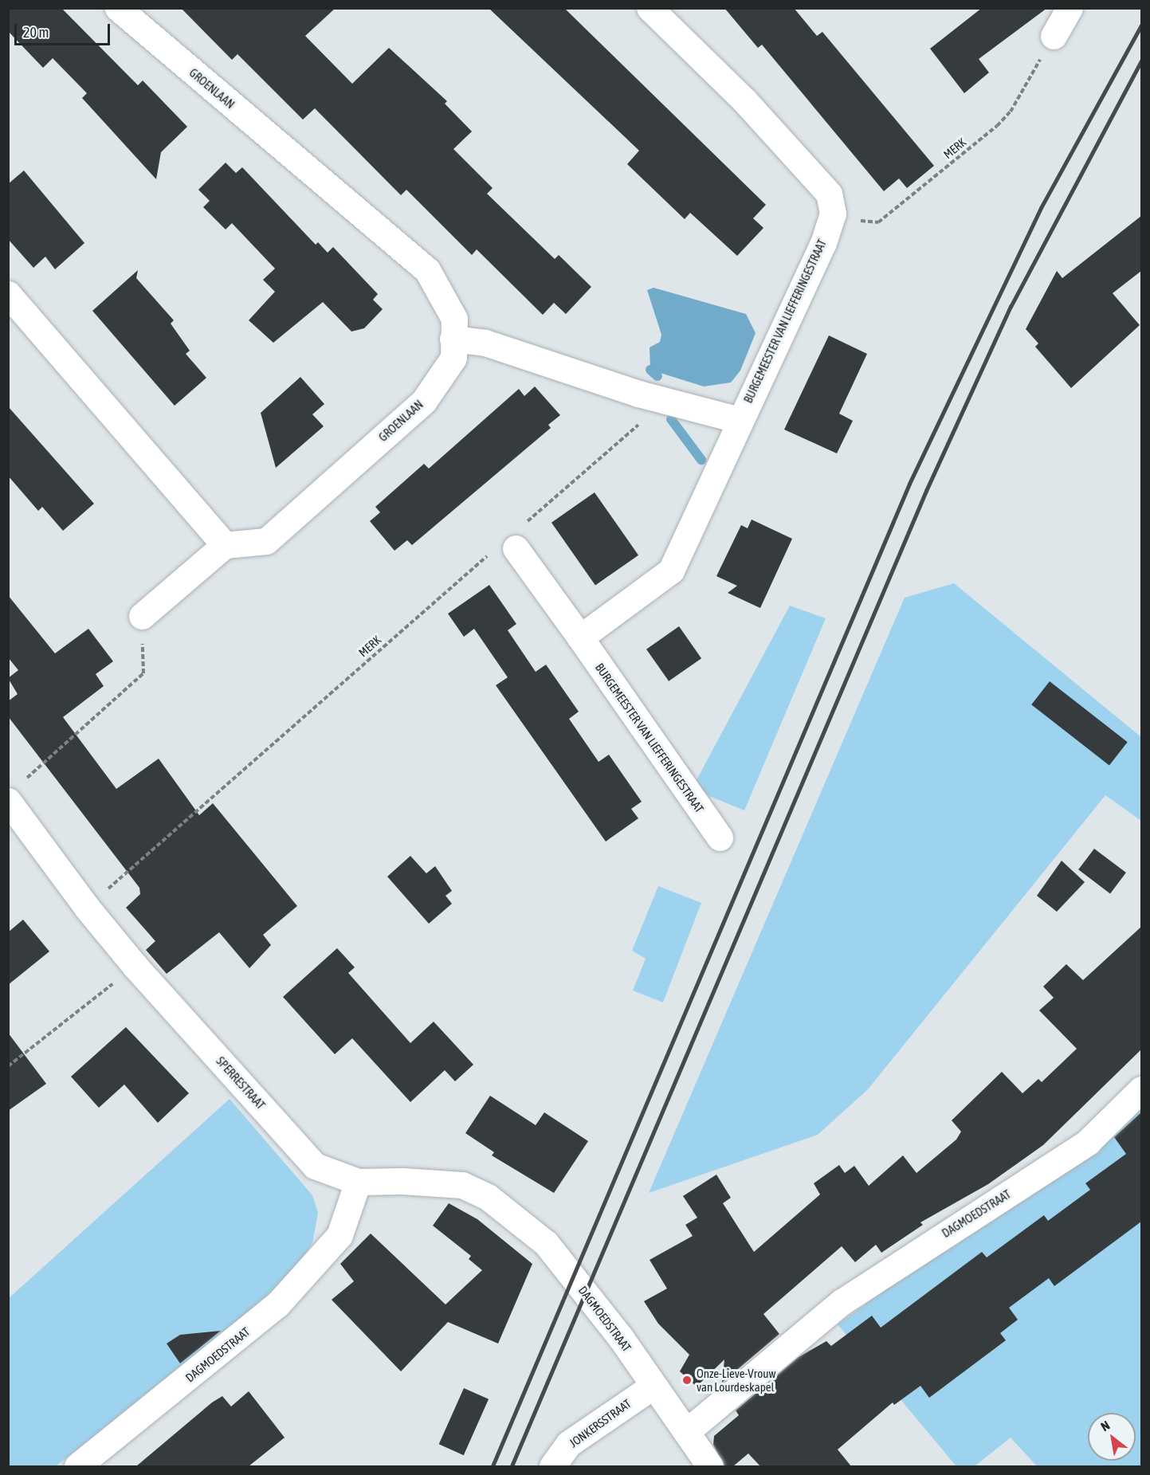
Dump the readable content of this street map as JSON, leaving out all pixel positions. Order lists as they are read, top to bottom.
{
  "streets": {
    "street": [
      "GROENLAAN",
      "BURGEMEESTER VAN LIEFFERINGESTRAAT",
      "SPERRESTRAAT",
      "DAGMOEDSTRAAT",
      "JONKERSSTRAAT"
    ],
    "path": ["MERK"]
  },
  "crossings": [
    ["MERK", "BURGEMEESTER VAN LIEFFERINGESTRAAT"],
    ["MERK", "SPERRESTRAAT"],
    ["SPERRESTRAAT", "DAGMOEDSTRAAT"],
    ["DAGMOEDSTRAAT", "JONKERSSTRAAT"]
  ],
  "places": ["Onze-Lieve-Vrouw van Lourdeskapel"],
  "scale_bar": "20 m",
  "north": "top left"
}
